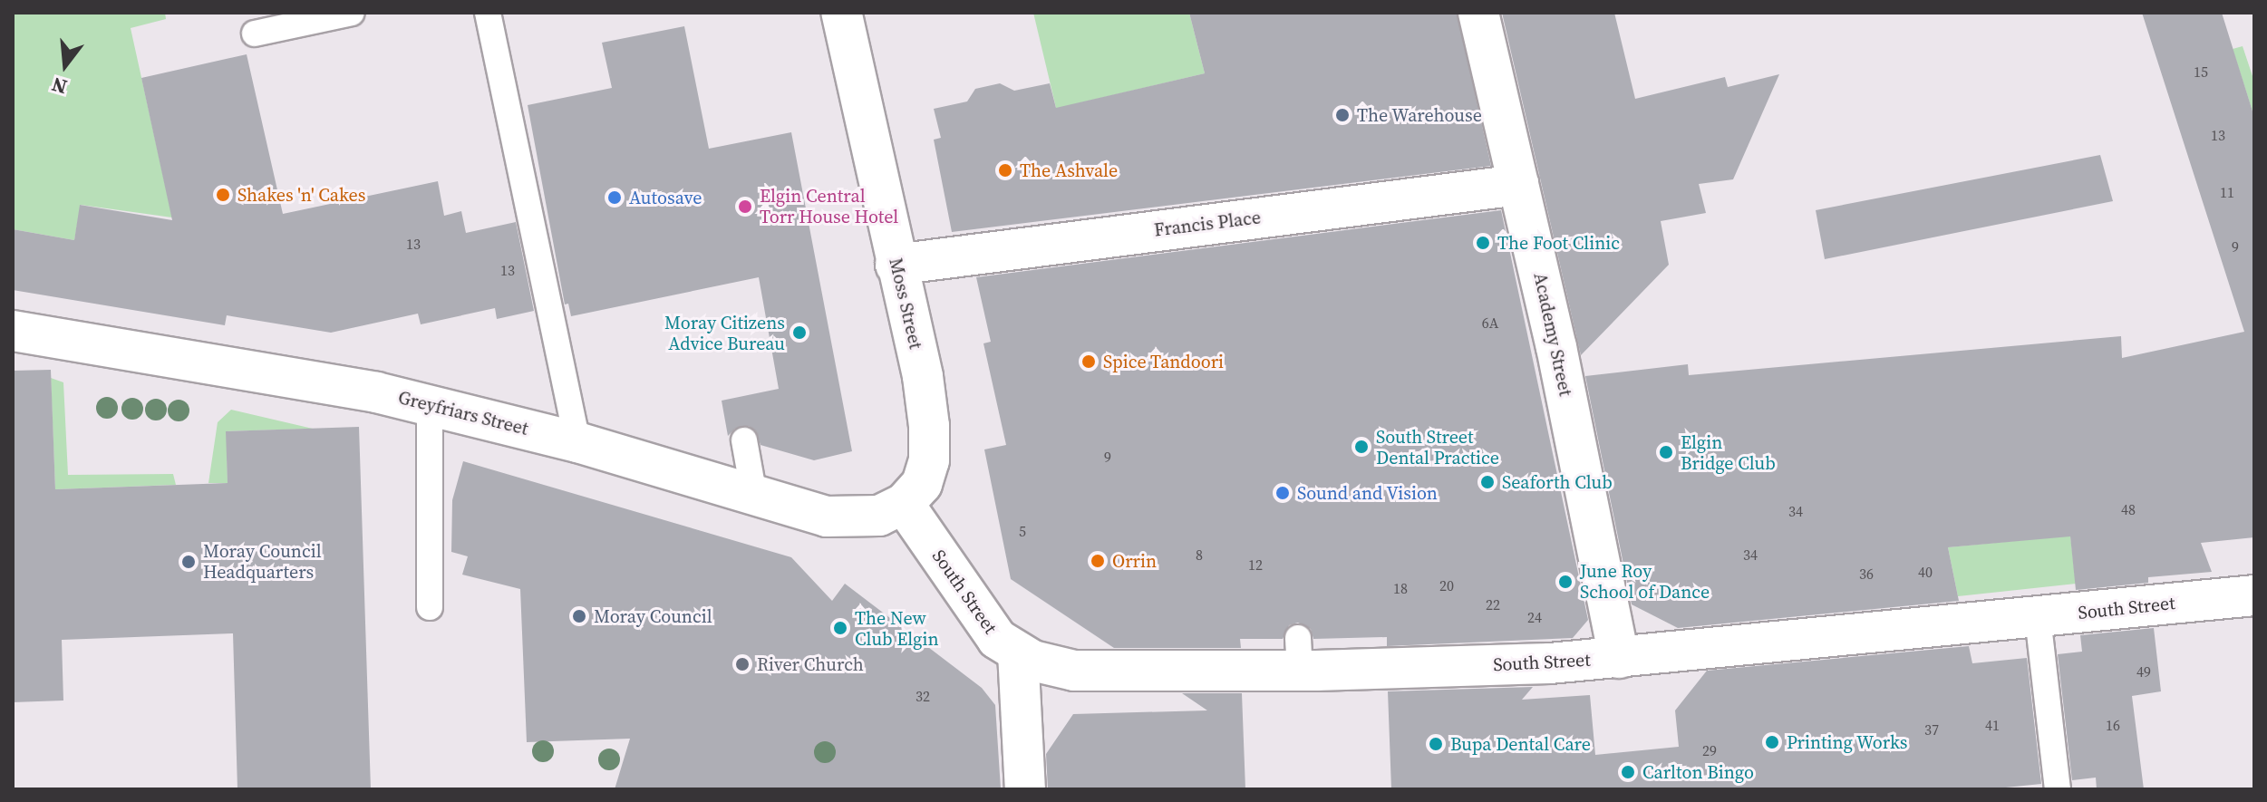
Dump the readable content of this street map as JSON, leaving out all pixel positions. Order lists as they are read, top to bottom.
{
  "streets": {
    "street": [
      "Francis Place",
      "Moss Street",
      "Academy Street",
      "Greyfriars Street",
      "South Street"
    ]
  },
  "crossings": [
    ["Francis Place", "Moss Street"],
    ["Francis Place", "Academy Street"],
    ["Moss Street", "Greyfriars Street"],
    ["Moss Street", "South Street"],
    ["Academy Street", "South Street"],
    ["Greyfriars Street", "South Street"]
  ],
  "places": [
    "The Warehouse",
    "The Ashvale",
    "Shakes 'n' Cakes",
    "Autosave",
    "Elgin Central Torr House Hotel",
    "The Foot Clinic",
    "Moray Citizens Advice Bureau",
    "Spice Tandoori",
    "South Street Dental Practice",
    "Elgin Bridge Club",
    "Seaforth Club",
    "Sound and Vision",
    "Orrin",
    "Moray Council Headquarters",
    "June Roy School of Dance",
    "Moray Council",
    "The New Club Elgin",
    "River Church",
    "Printing Works",
    "Bupa Dental Care",
    "Carlton Bingo"
  ],
  "house_numbers": [
    "15",
    "13",
    "11",
    "13",
    "9",
    "13",
    "6A",
    "9",
    "48",
    "34",
    "5",
    "8",
    "34",
    "12",
    "40",
    "36",
    "20",
    "18",
    "22",
    "24",
    "49",
    "32",
    "41",
    "16",
    "37",
    "29"
  ],
  "north": "bottom"
}
